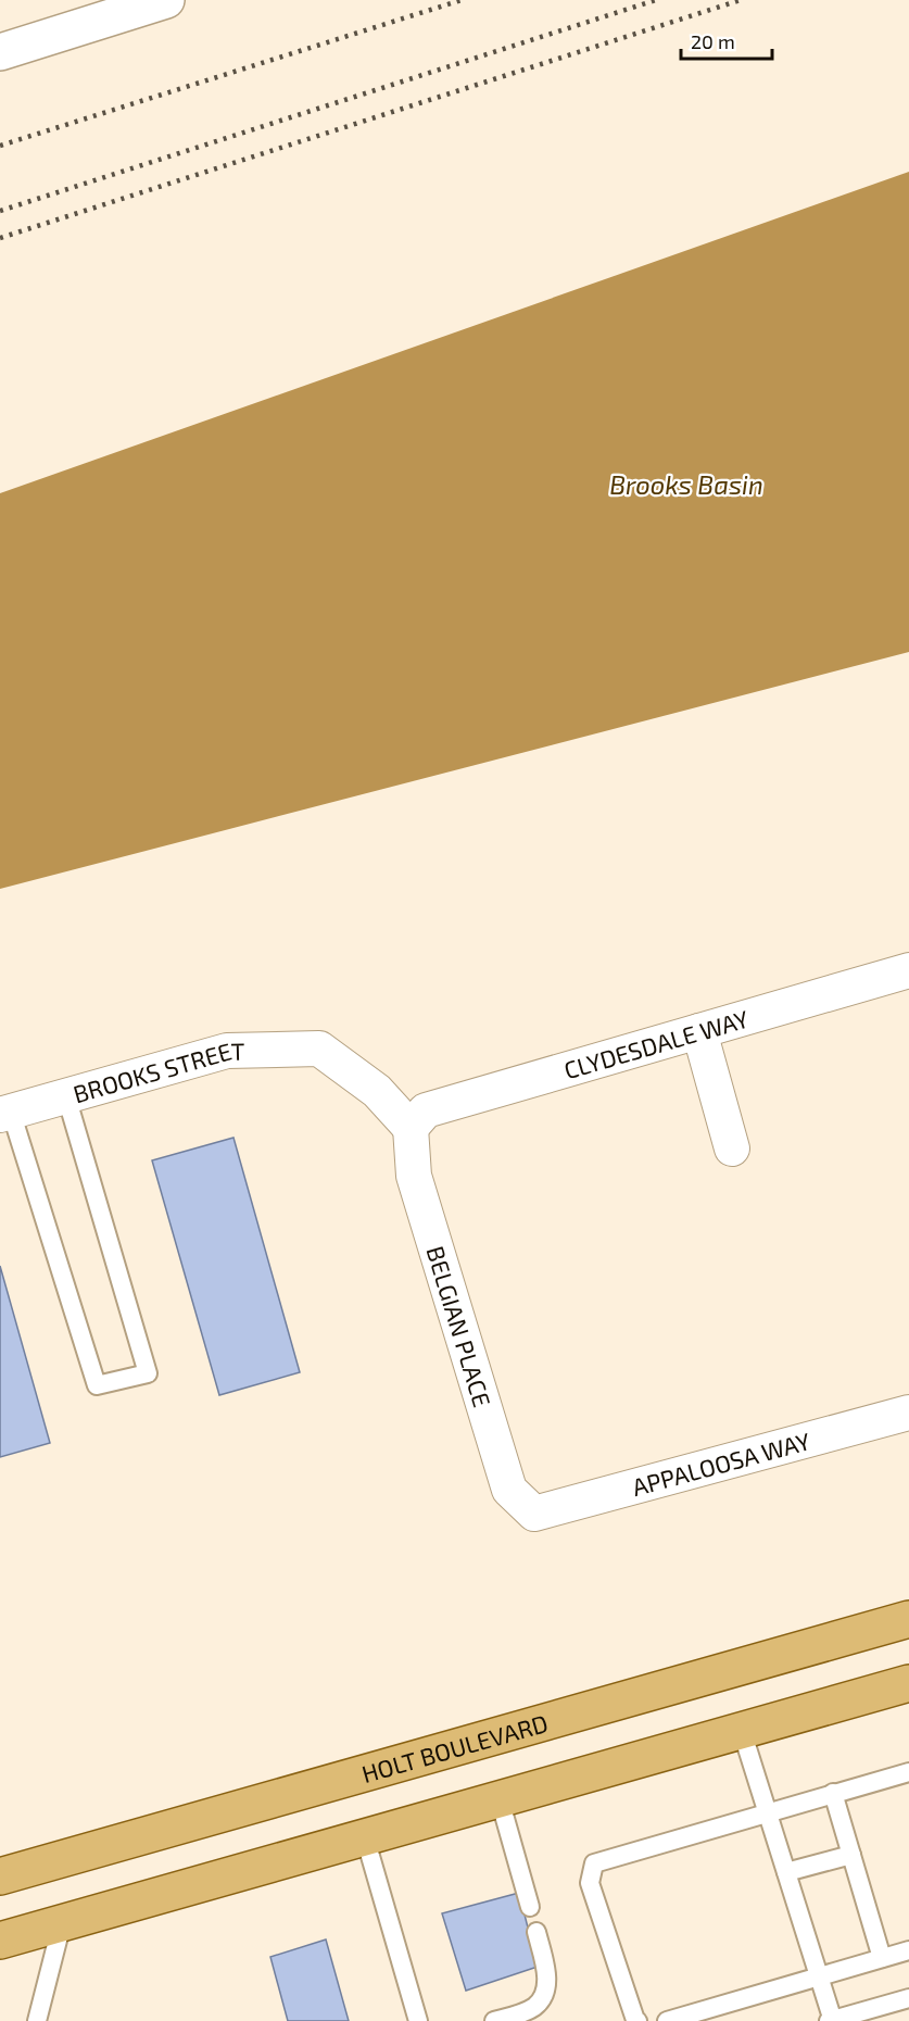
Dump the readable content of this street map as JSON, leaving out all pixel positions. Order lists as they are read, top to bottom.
{
  "streets": {
    "main road": ["HOLT BOULEVARD"],
    "street": [
      "CLYDESDALE WAY",
      "BROOKS STREET",
      "BELGIAN PLACE",
      "APPALOOSA WAY"
    ]
  },
  "crossings": [
    ["CLYDESDALE WAY", "BROOKS STREET"],
    ["CLYDESDALE WAY", "BELGIAN PLACE"],
    ["BROOKS STREET", "BELGIAN PLACE"],
    ["BELGIAN PLACE", "APPALOOSA WAY"]
  ],
  "water": ["Brooks Basin"],
  "scale_bar": "20 m"
}
